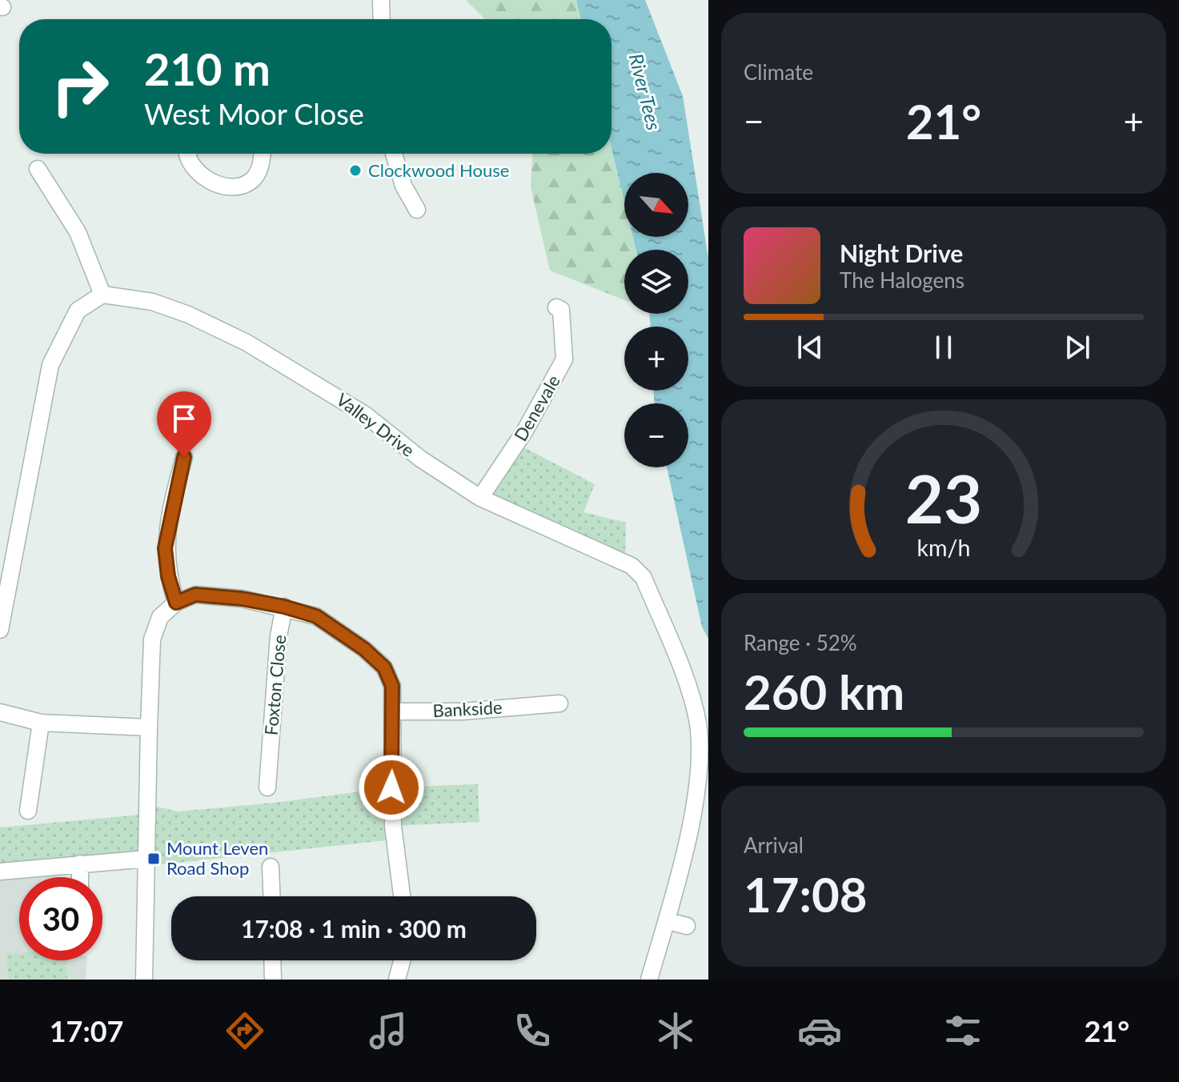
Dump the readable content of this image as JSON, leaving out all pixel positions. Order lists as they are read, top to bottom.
{
  "streets": {
    "street": [
      "Denevale",
      "Valley Drive",
      "Foxton Close",
      "Bankside"
    ]
  },
  "crossings": [
    ["Denevale", "Valley Drive"]
  ],
  "water": ["River Tees"],
  "places": {
    "other": ["Clockwood House"],
    "transit": ["Mount Leven Road Shop"]
  },
  "north": "bottom right",
  "page": {
    "tile": [
      "Climate",
      ["Range · 52%", "260 km"],
      ["Arrival", "17:08"]
    ],
    "turn": ["210 m", "West Moor Close"],
    "heat": ["−", "21°", "+"],
    "map_buttons": ["+", "−"],
    "song": ["Night Drive", "The Halogens"],
    "limit": "30",
    "trip": "17:08 · 1 min · 300 m",
    "tabs": ["17:07", "21°"],
    "gauge": ["23", "km/h"]
  }
}
